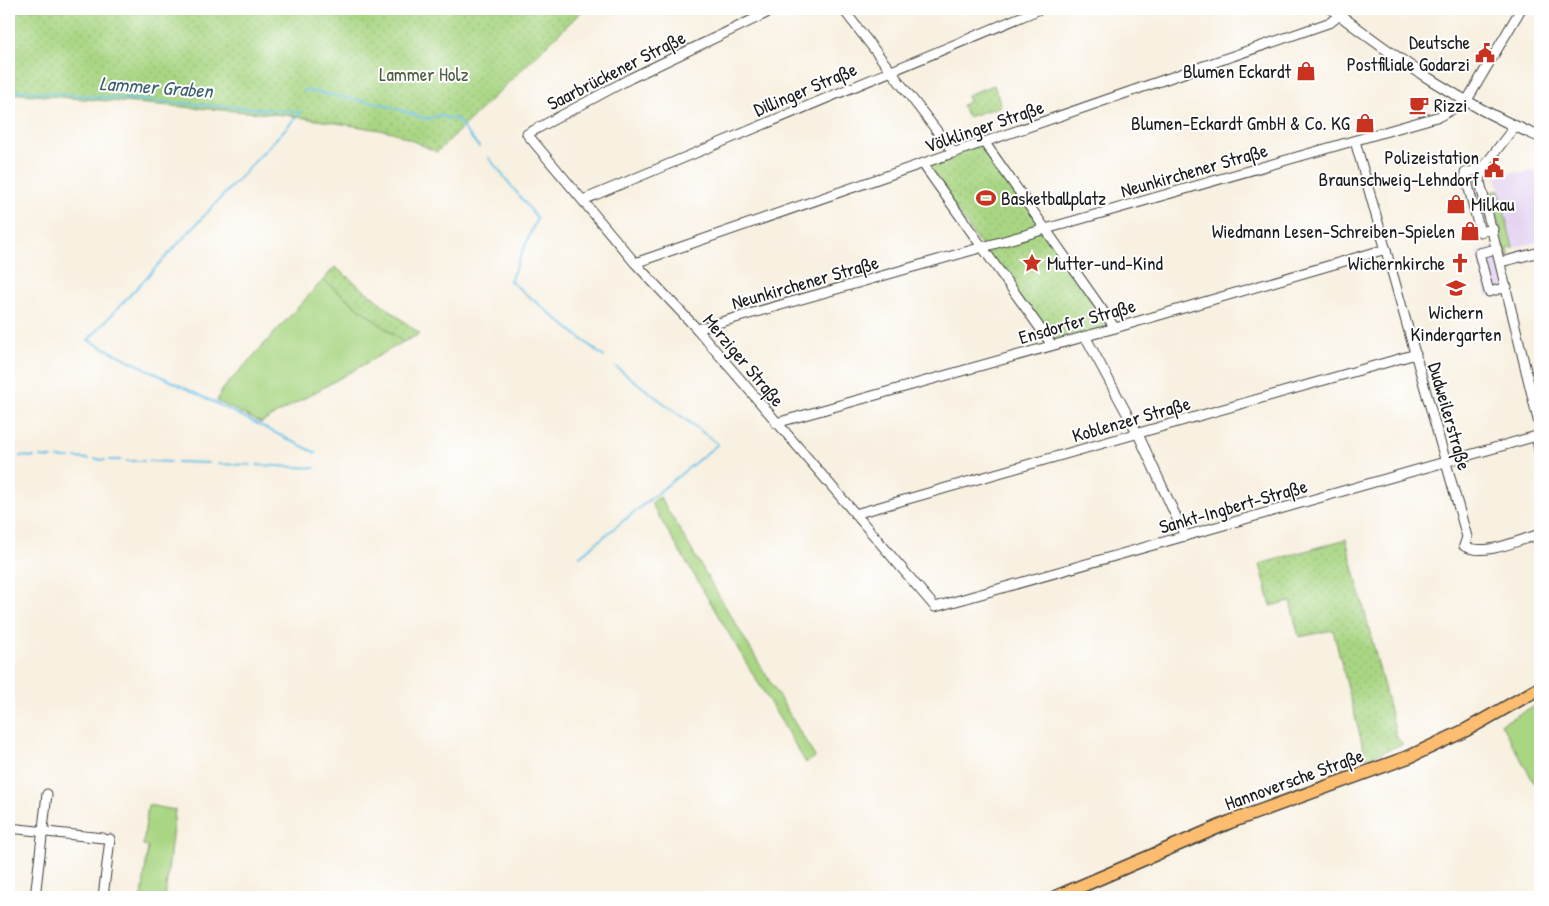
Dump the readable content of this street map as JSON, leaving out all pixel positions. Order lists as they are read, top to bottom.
{
  "streets": {
    "main road": ["Hannoversche Straße"],
    "street": [
      "Saarbrückener Straße",
      "Dillinger Straße",
      "Völklinger Straße",
      "Neunkirchener Straße",
      "Ensdorfer Straße",
      "Merziger Straße",
      "Dudweilerstraße",
      "Koblenzer Straße",
      "Sankt-Ingbert-Straße"
    ]
  },
  "crossings": [
    ["Saarbrückener Straße", "Merziger Straße"],
    ["Dillinger Straße", "Merziger Straße"],
    ["Völklinger Straße", "Merziger Straße"],
    ["Neunkirchener Straße", "Merziger Straße"],
    ["Neunkirchener Straße", "Dudweilerstraße"],
    ["Ensdorfer Straße", "Merziger Straße"],
    ["Ensdorfer Straße", "Dudweilerstraße"],
    ["Merziger Straße", "Koblenzer Straße"],
    ["Merziger Straße", "Sankt-Ingbert-Straße"],
    ["Dudweilerstraße", "Koblenzer Straße"],
    ["Dudweilerstraße", "Sankt-Ingbert-Straße"]
  ],
  "water": ["Lammer Graben"],
  "parks": ["Lammer Holz"],
  "places": {
    "public building": ["Deutsche Postfiliale Godarzi", "Polizeistation Braunschweig-Lehndorf"],
    "shop": [
      "Blumen Eckardt",
      "Blumen-Eckardt GmbH & Co. KG",
      "Milkau",
      "Wiedmann Lesen-Schreiben-Spielen"
    ],
    "cafe": ["Rizzi"],
    "sports": ["Basketballplatz"],
    "place": ["Mutter-und-Kind"],
    "church": ["Wichernkirche"],
    "school or university": ["Wichern Kindergarten"]
  }
}
